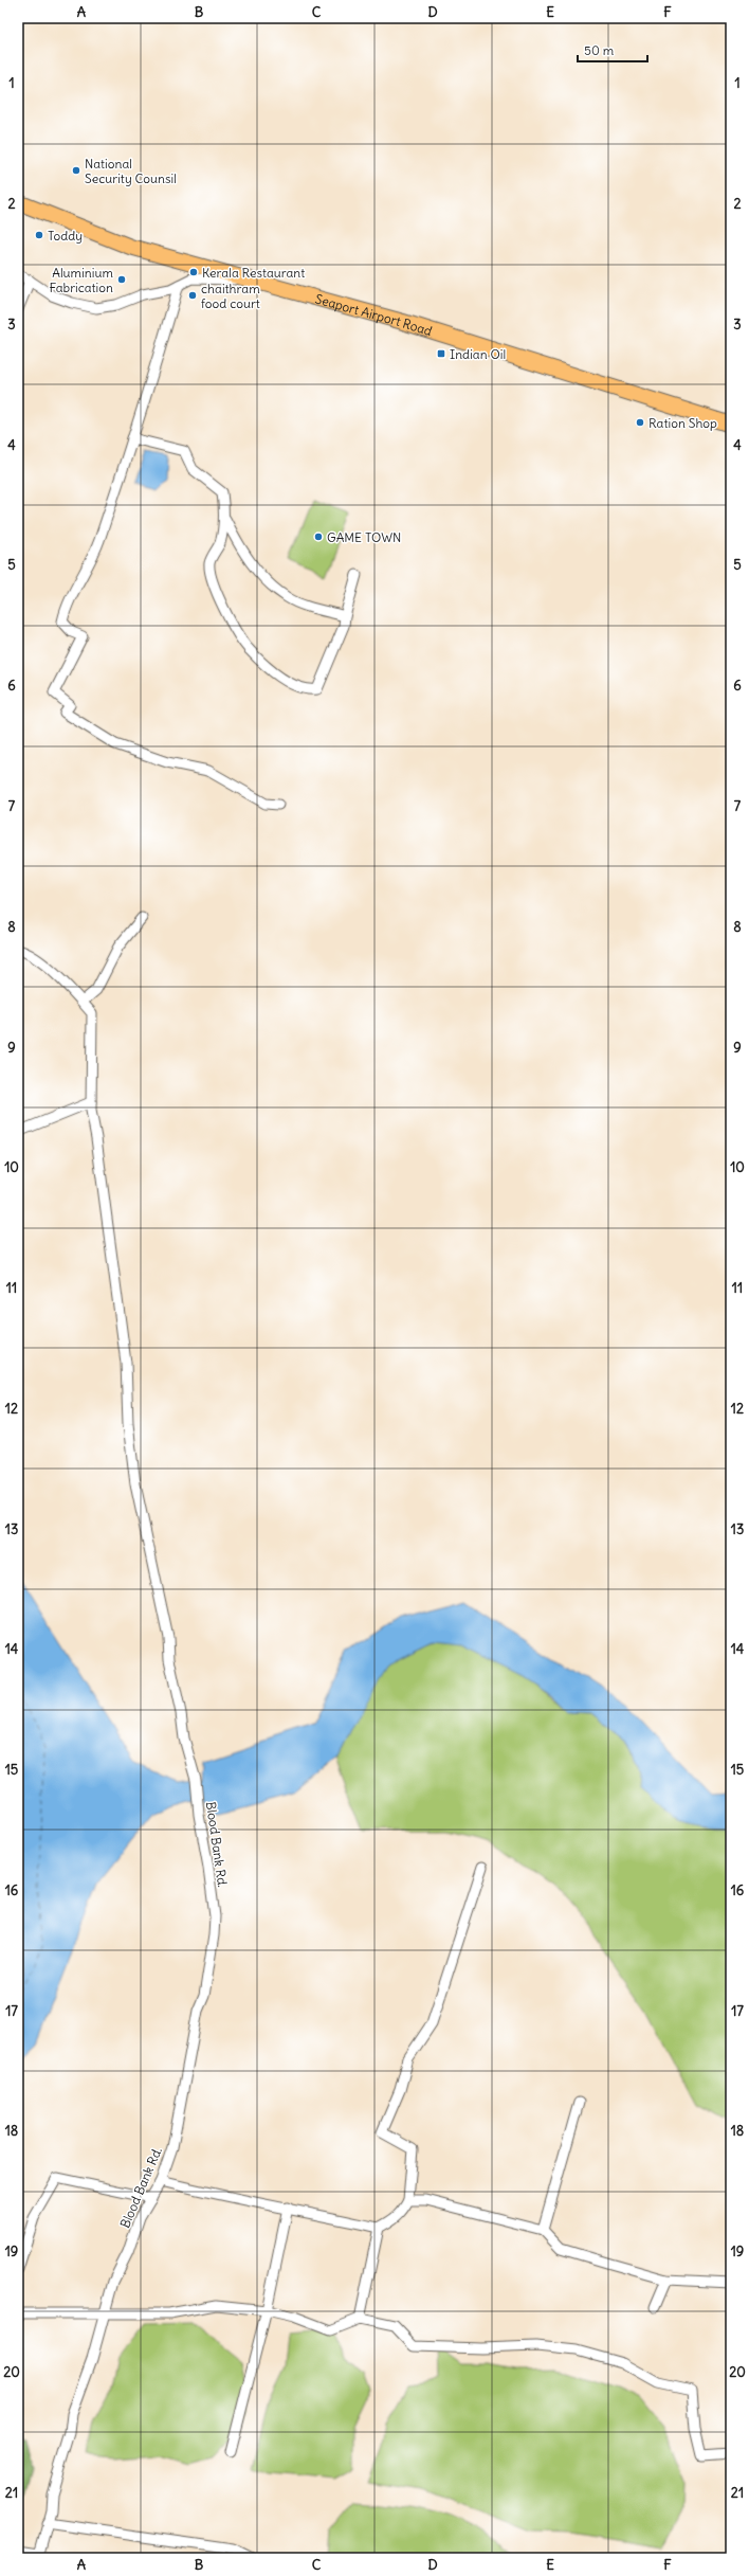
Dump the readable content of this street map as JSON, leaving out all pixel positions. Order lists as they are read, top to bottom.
{
  "streets": {
    "main road": ["Seaport Airport Road"],
    "street": ["Blood Bank Rd."]
  },
  "places": {
    "other": [
      "National Security Counsil",
      "Toddy",
      "Kerala Restaurant",
      "Aluminium Fabrication",
      "chaithram food court",
      "Ration Shop",
      "GAME TOWN"
    ],
    "transit": ["Indian Oil"]
  },
  "scale_bar": "50 m",
  "grid": {
    "columns": [
      "A",
      "B",
      "C",
      "D",
      "E",
      "F"
    ],
    "rows": [
      "1",
      "2",
      "3",
      "4",
      "5",
      "6",
      "7",
      "8",
      "9",
      "10",
      "11",
      "12",
      "13",
      "14",
      "15",
      "16",
      "17",
      "18",
      "19",
      "20",
      "21"
    ]
  }
}
